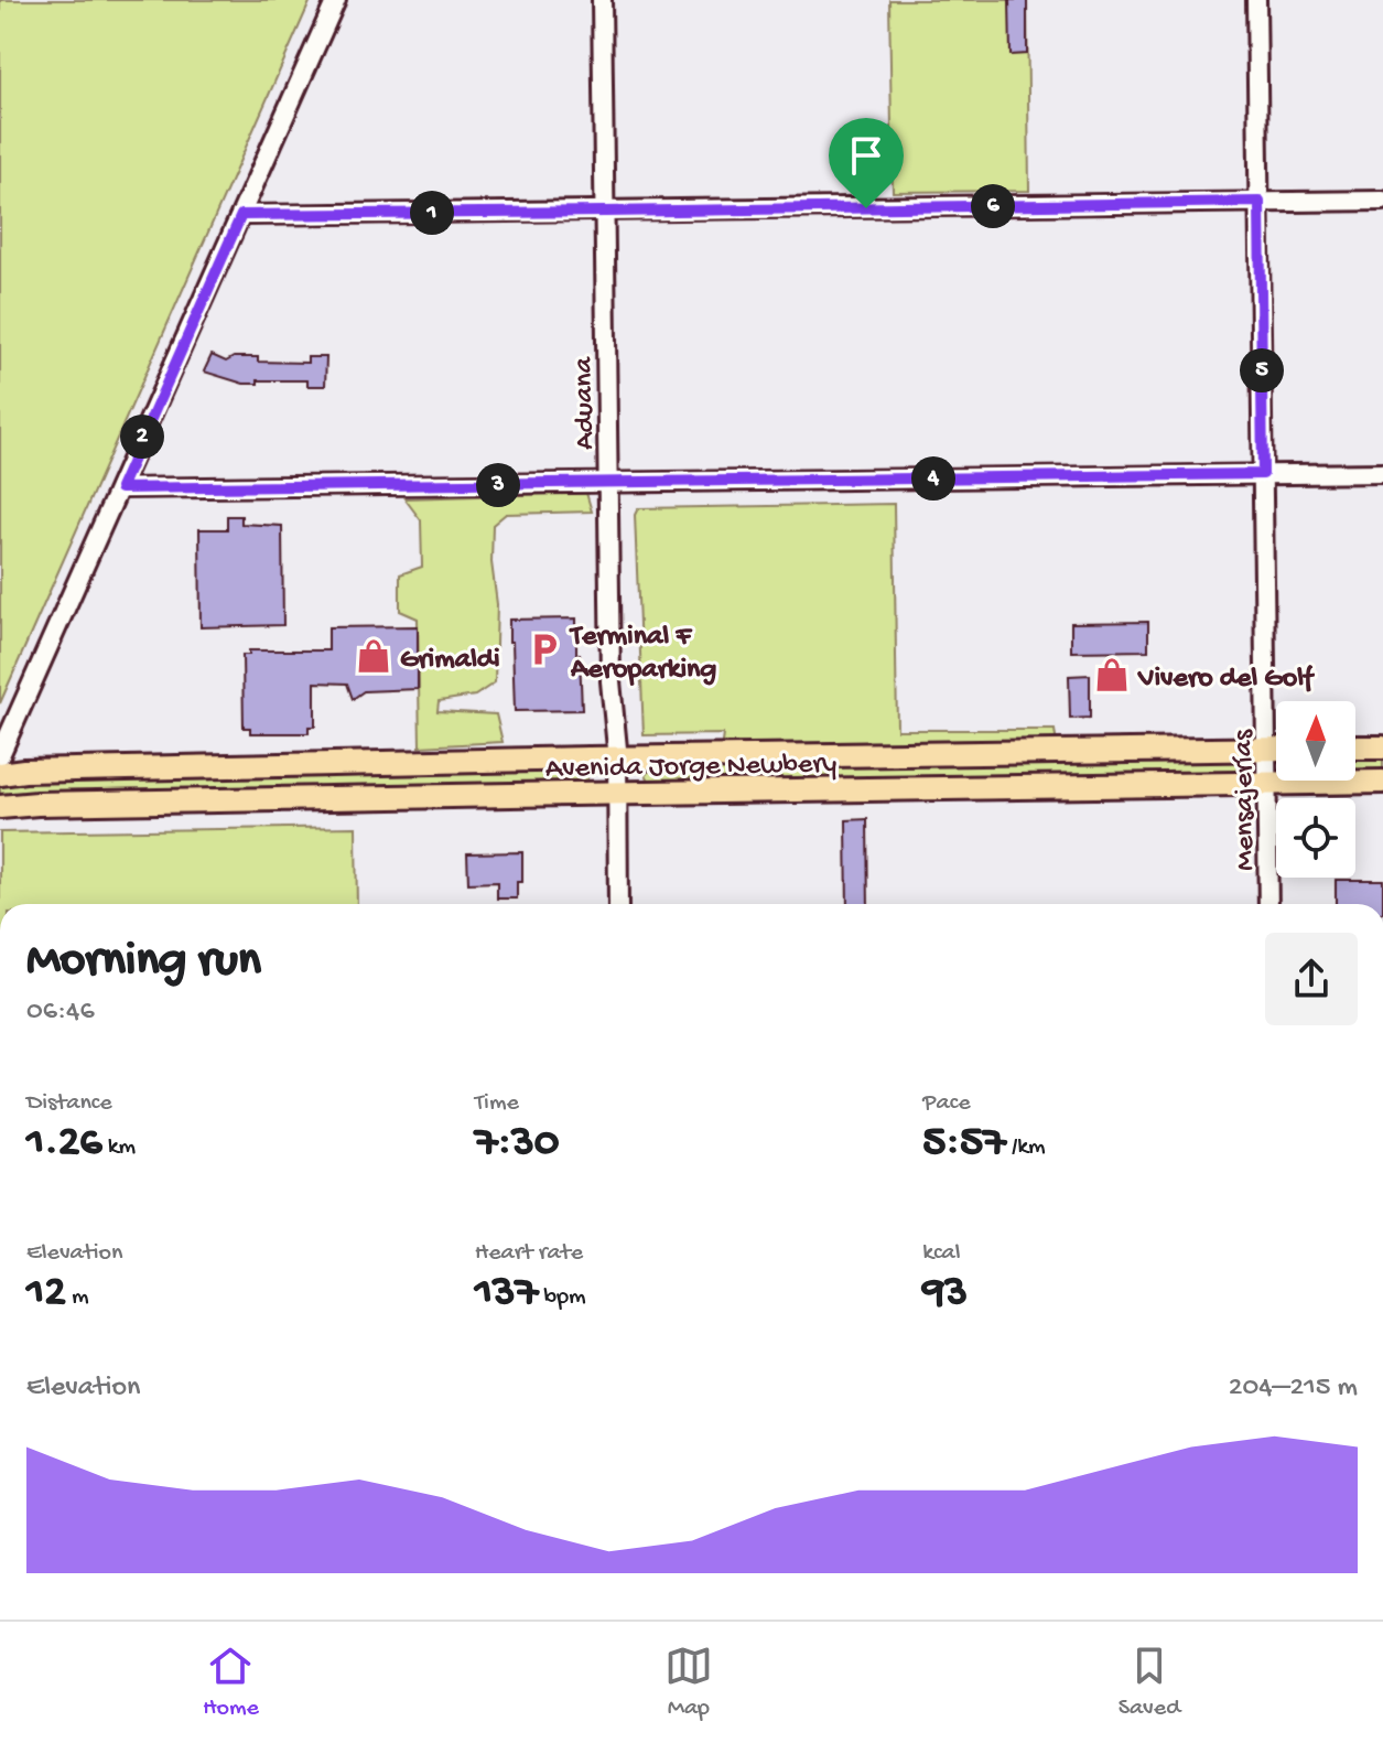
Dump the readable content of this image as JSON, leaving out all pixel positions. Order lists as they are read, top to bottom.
{
  "streets": {
    "main road": ["Avenida Jorge Newbery"],
    "street": ["Aduana", "Mensajerías"]
  },
  "crossings": [
    ["Aduana", "Avenida Jorge Newbery"],
    ["Avenida Jorge Newbery", "Mensajerías"]
  ],
  "places": {
    "parking": ["Terminal F Aeroparking"],
    "shop": ["Grimaldi", "Vivero del Golf"]
  },
  "north": "top",
  "page": {
    "pins": [
      "6",
      "1",
      "5",
      "2",
      "4",
      "3"
    ],
    "heading": ["Morning run", "06:46"],
    "stats": [
      ["Distance", "1.26 km"],
      ["Time", "7:30"],
      ["Pace", "5:57 /km"],
      ["Elevation", "12 m"],
      ["Heart rate", "137 bpm"],
      ["kcal", "93"]
    ],
    "chart": ["Elevation", "204–215 m"],
    "tabs": ["Home", "Map", "Saved"]
  }
}
